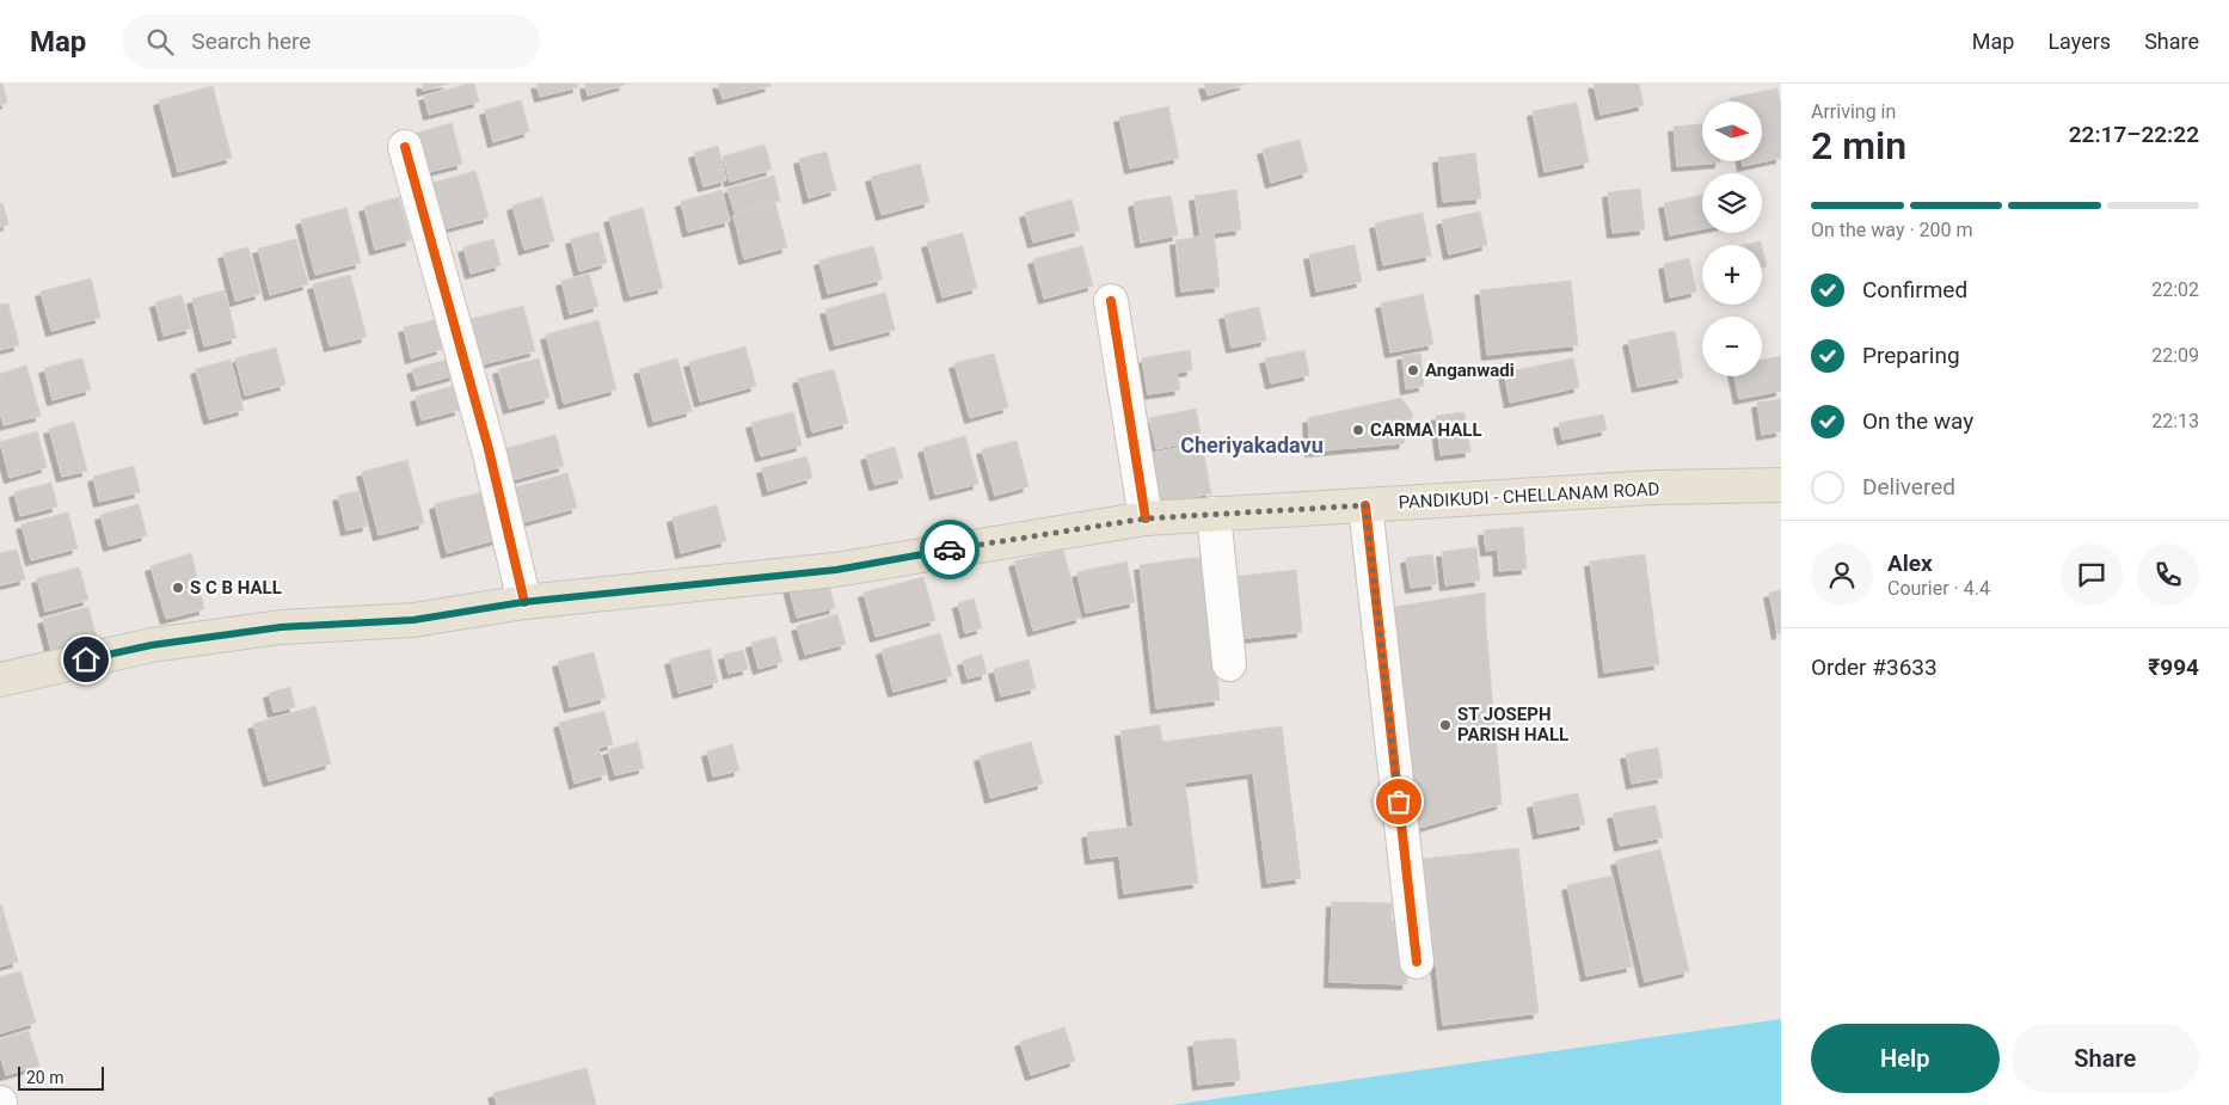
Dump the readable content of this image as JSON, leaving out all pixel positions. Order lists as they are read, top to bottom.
{
  "streets": {
    "main road": ["PANDIKUDI - CHELLANAM ROAD"]
  },
  "districts": ["Cheriyakadavu"],
  "places": [
    "Anganwadi",
    "CARMA HALL",
    "S C B HALL",
    "ST JOSEPH PARISH HALL"
  ],
  "scale_bar": "20 m",
  "north": "right",
  "page": {
    "header": "Map",
    "search": "Search here",
    "nav": ["Map", "Layers", "Share"],
    "heading": ["2 min", "Arriving in", "22:17–22:22"],
    "panel": [
      "Alex",
      "Courier · 4.4",
      "Order #3633",
      "₹994"
    ],
    "map_buttons": ["+", "−"],
    "bar": "On the way · 200 m",
    "list": [
      ["Confirmed", "22:02"],
      ["Preparing", "22:09"],
      ["On the way", "22:13"],
      "Delivered"
    ],
    "buttons": ["Help", "Share"],
    "scale": "20 m"
  }
}
